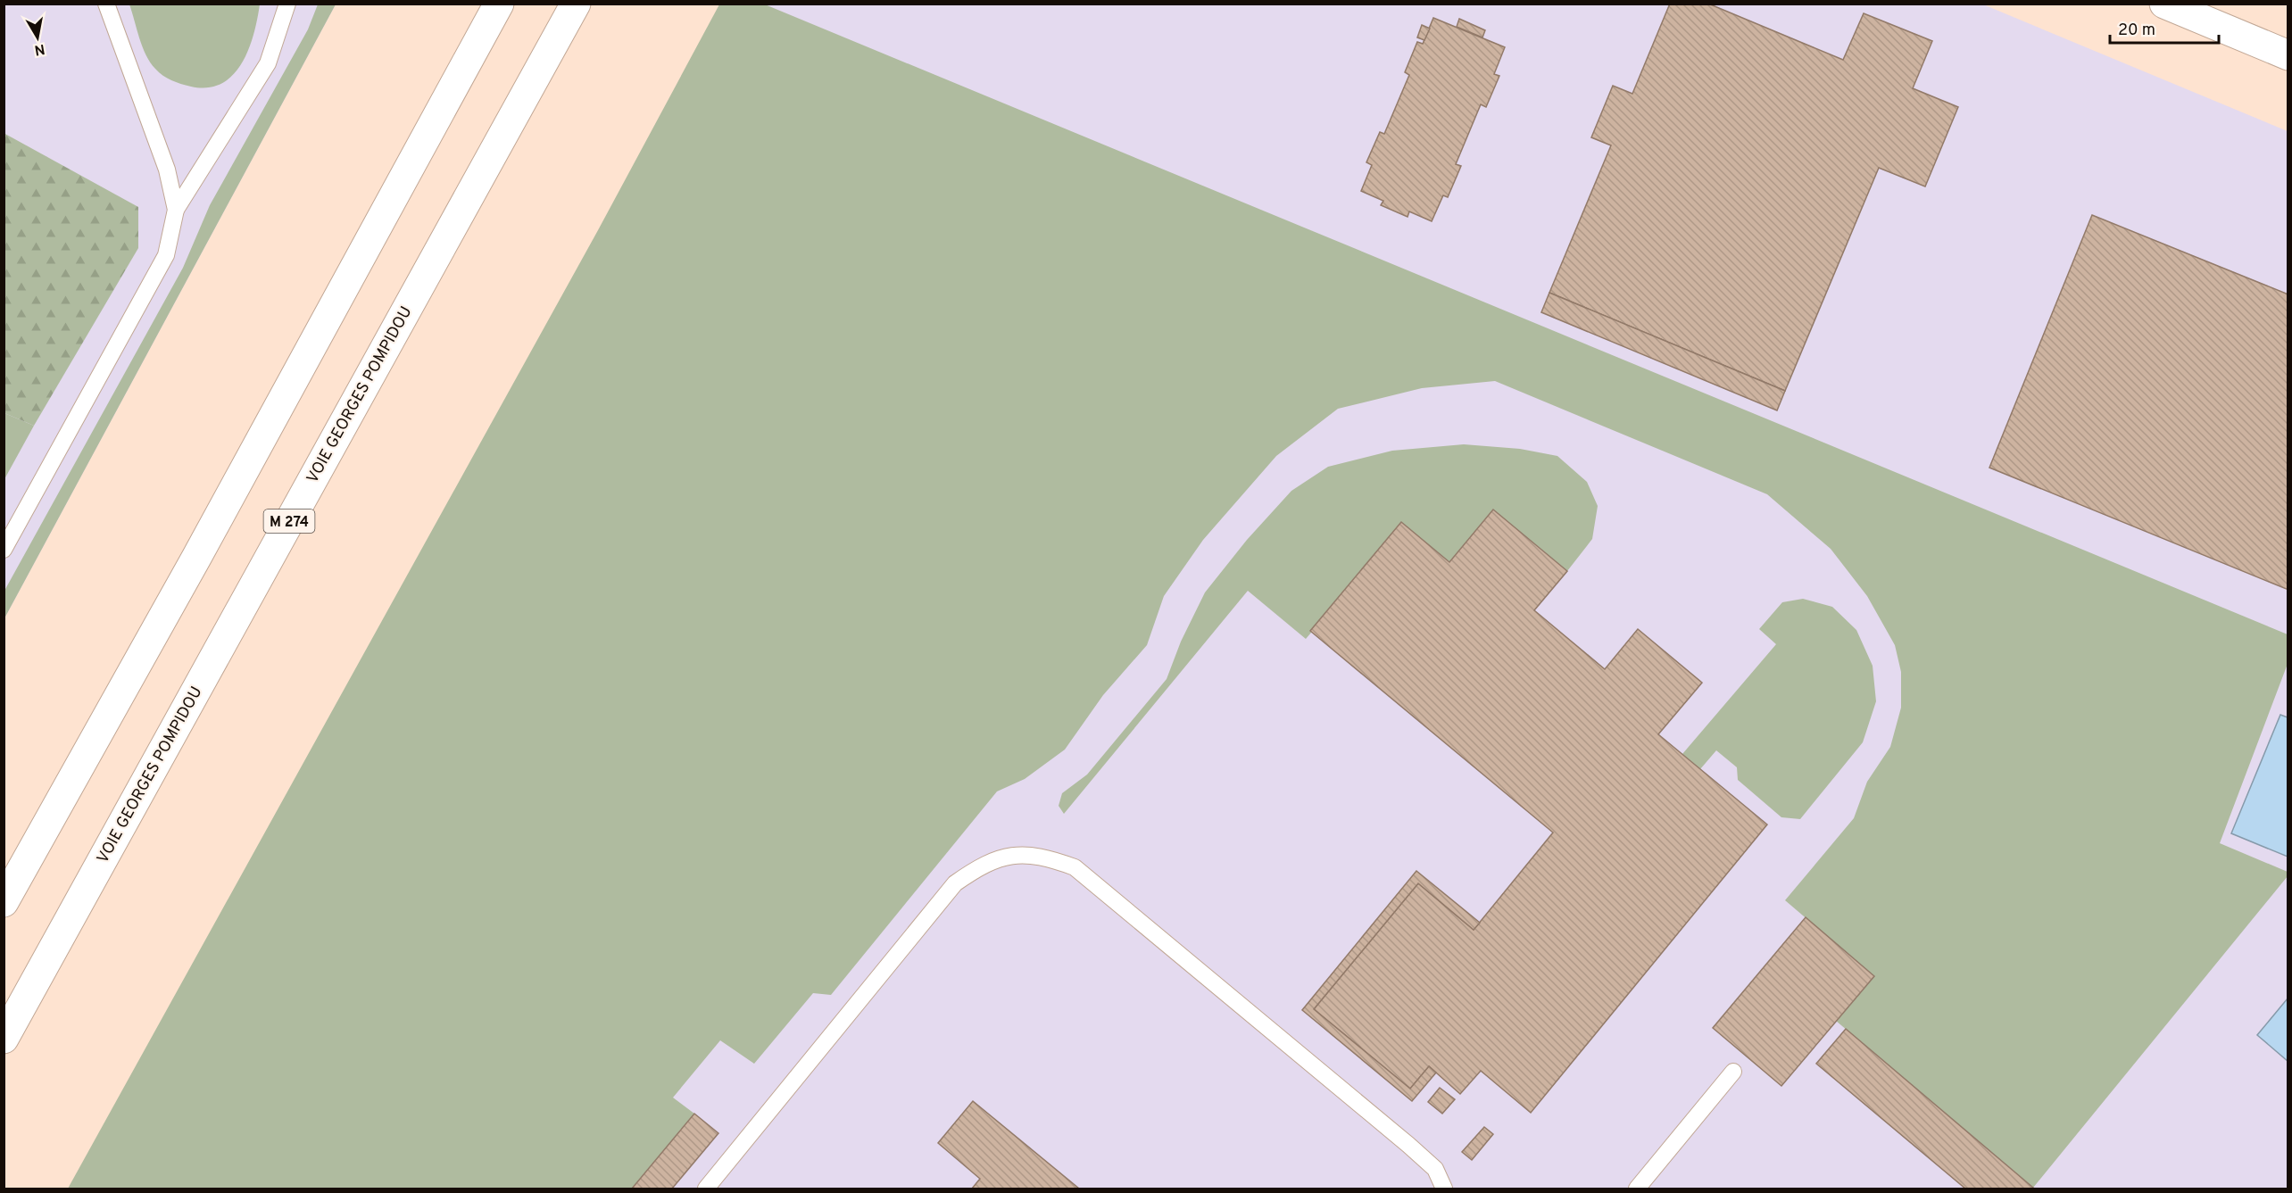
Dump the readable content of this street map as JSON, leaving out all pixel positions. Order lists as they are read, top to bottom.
{
  "streets": {
    "main road": ["VOIE GEORGES POMPIDOU", "M 274"]
  },
  "scale_bar": "20 m",
  "north": "bottom"
}
